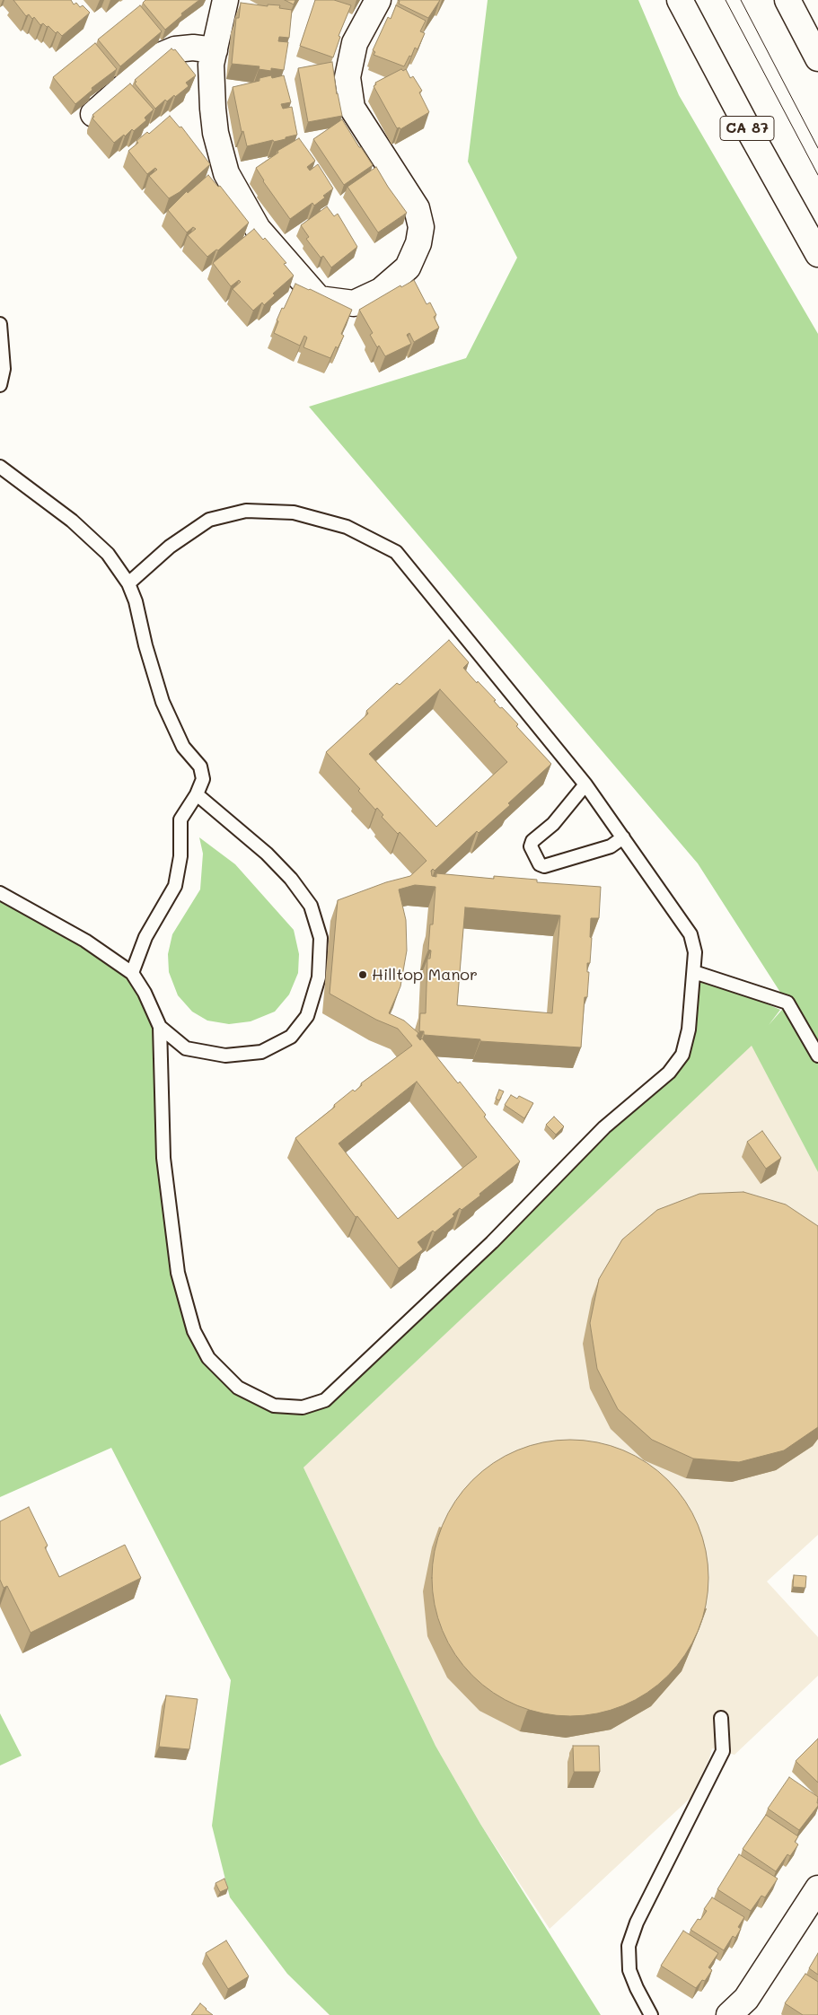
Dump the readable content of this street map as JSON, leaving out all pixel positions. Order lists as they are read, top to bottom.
{
  "streets": {
    "main road": ["CA 87"]
  },
  "places": ["Hilltop Manor"]
}
